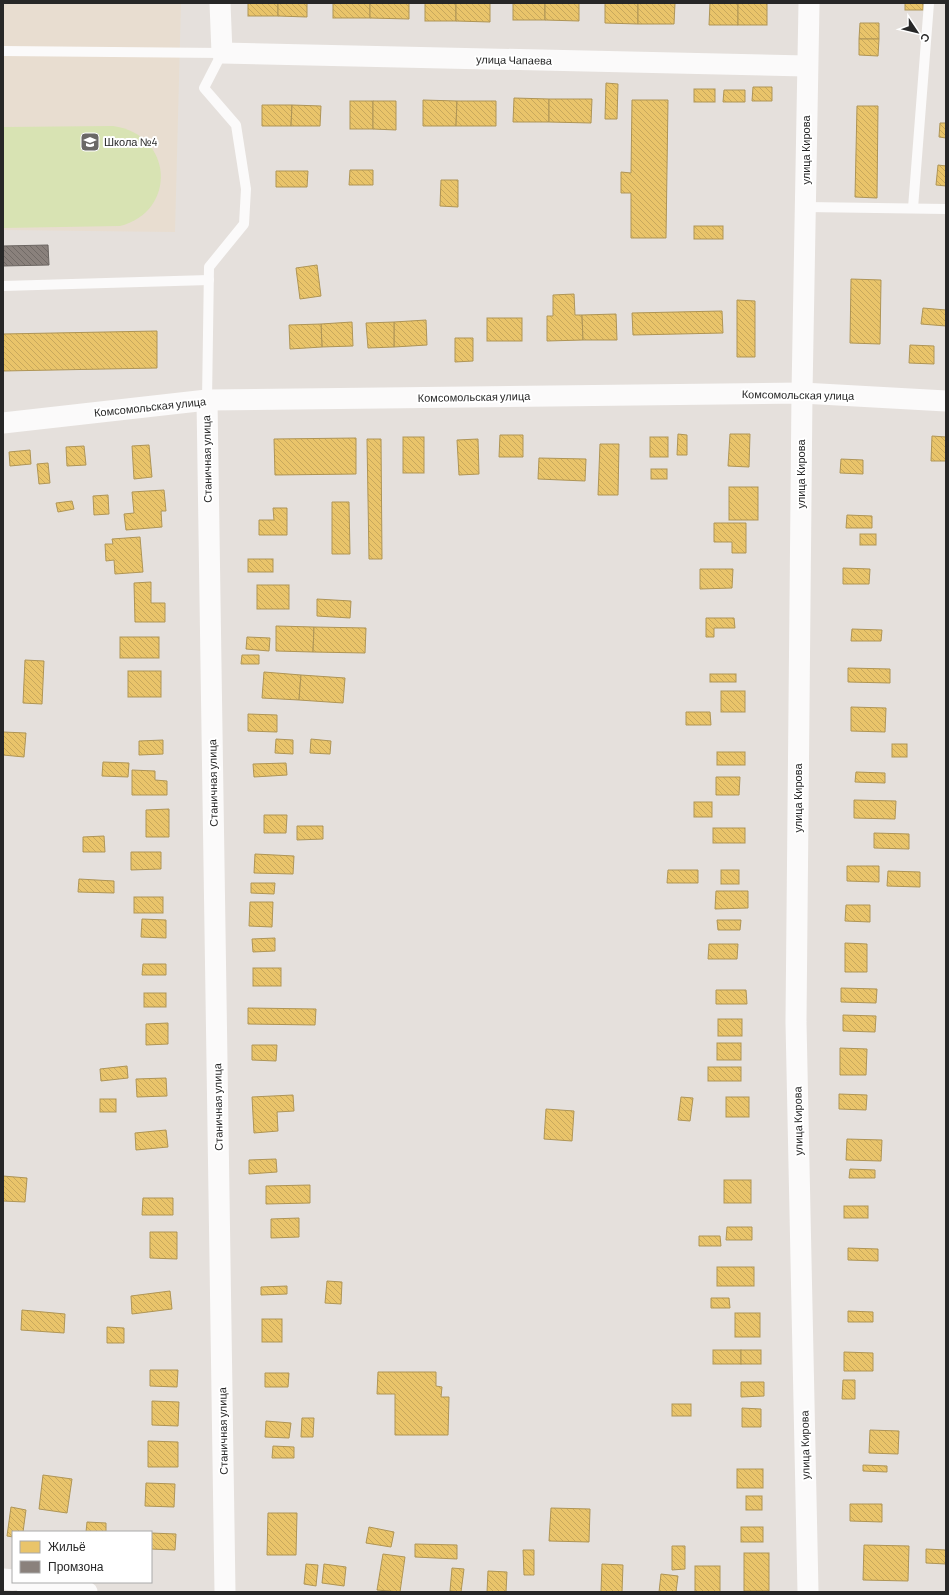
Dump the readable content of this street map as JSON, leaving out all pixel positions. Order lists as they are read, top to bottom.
{
  "streets": {
    "street": [
      "улица Чапаева",
      "улица Кирова",
      "Комсомольская улица",
      "Станичная улица"
    ]
  },
  "crossings": [
    ["улица Чапаева", "улица Кирова"],
    ["улица Чапаева", "Станичная улица"],
    ["улица Кирова", "Комсомольская улица"],
    ["Комсомольская улица", "Станичная улица"]
  ],
  "places": {
    "school or university": ["Школа №4"]
  },
  "legend": ["Жильё", "Промзона"],
  "north": "bottom right"
}
